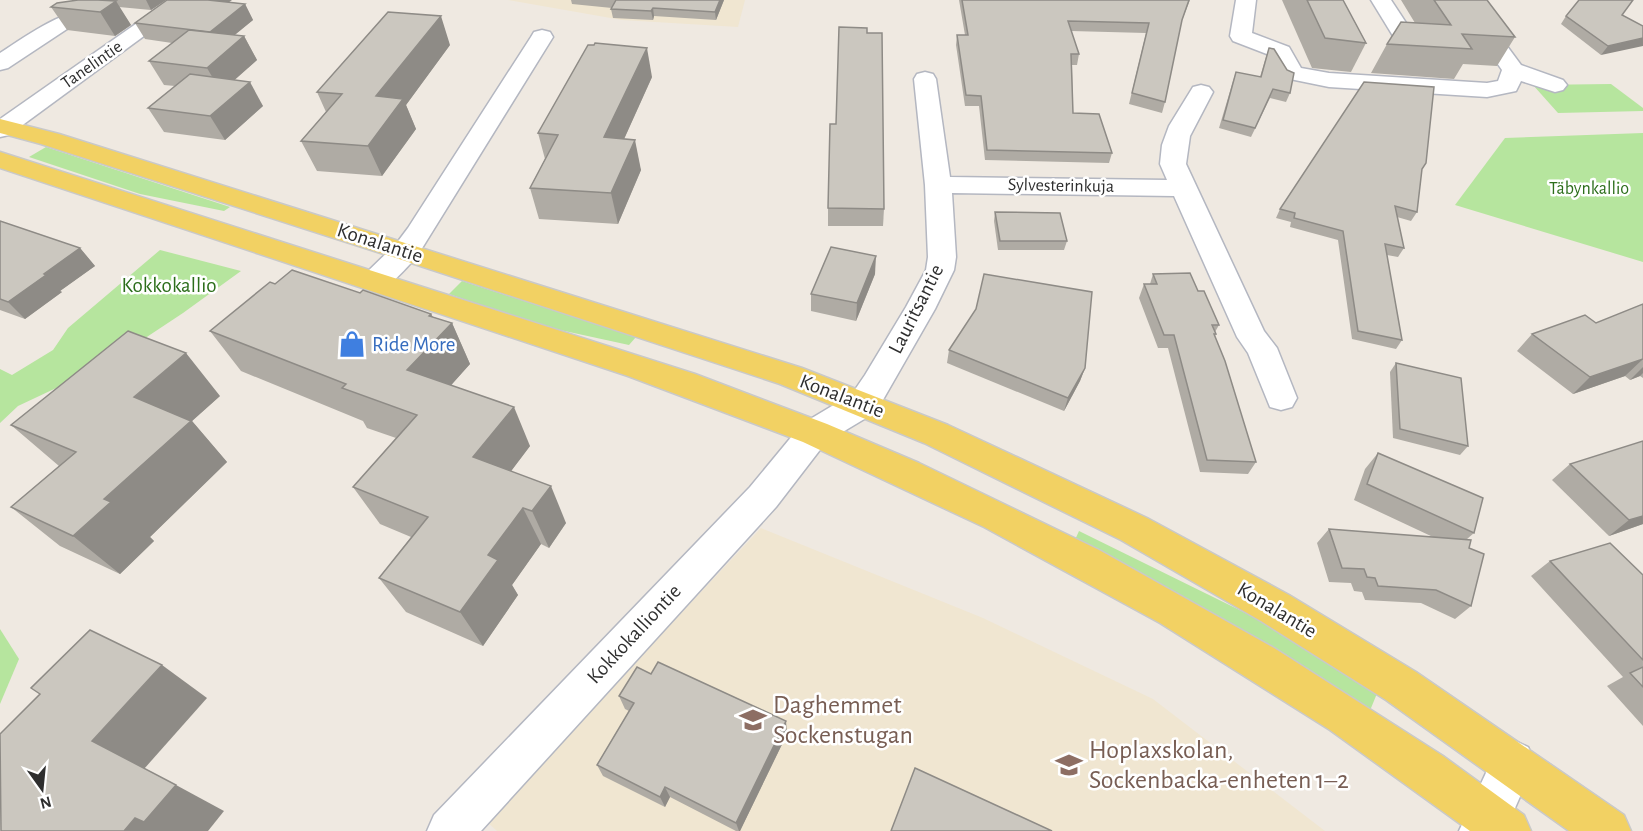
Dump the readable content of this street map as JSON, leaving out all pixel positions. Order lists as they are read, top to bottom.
{
  "streets": {
    "main road": ["Konalantie"],
    "street": [
      "Tanelintie",
      "Sylvesterinkuja",
      "Lauritsantie",
      "Kokkokalliontie"
    ]
  },
  "crossings": [
    ["Tanelintie", "Konalantie"],
    ["Sylvesterinkuja", "Lauritsantie"],
    ["Konalantie", "Lauritsantie"],
    ["Konalantie", "Kokkokalliontie"],
    ["Lauritsantie", "Kokkokalliontie"]
  ],
  "parks": ["Täbynkallio", "Kokkokallio"],
  "places": {
    "shop": ["Ride More"],
    "school or university": ["Daghemmet Sockenstugan", "Hoplaxskolan, Sockenbacka-enheten 1–2"]
  },
  "north": "bottom"
}
